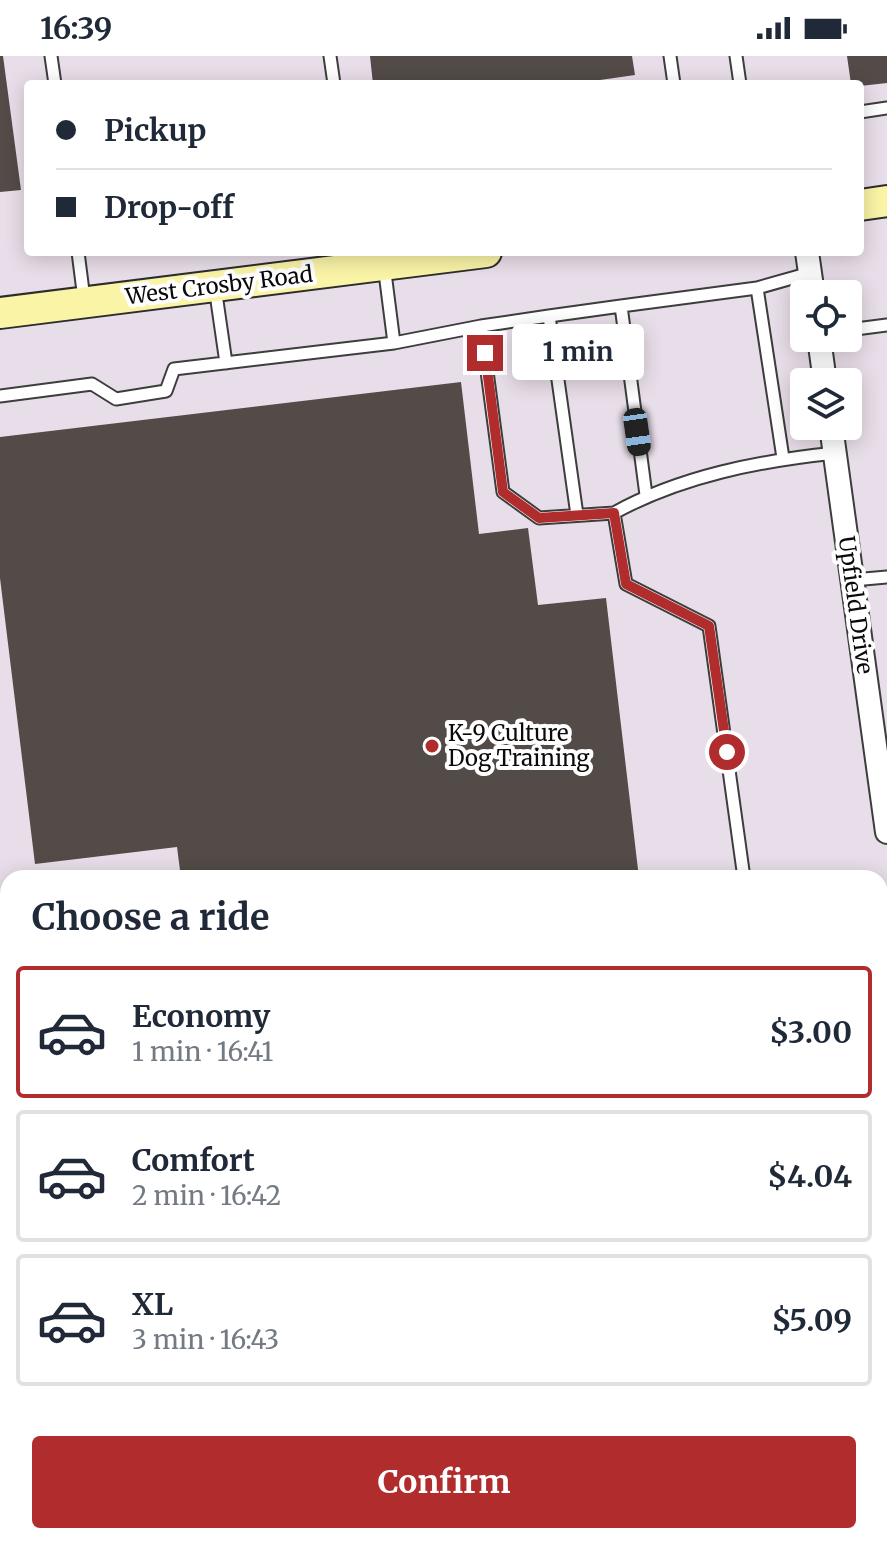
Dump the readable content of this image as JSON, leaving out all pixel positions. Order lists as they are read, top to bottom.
{
  "streets": {
    "street": ["West Crosby Road", "Upfield Drive"]
  },
  "places": ["K-9 Culture Dog Training"],
  "page": {
    "status": "16:39",
    "banner": ["Pickup", "Drop-off"],
    "bubble": "1 min",
    "heading": "Choose a ride",
    "list": [
      {
        "name": "Economy",
        "note": "1 min · 16:41",
        "value": "$3.00"
      },
      {
        "name": "Comfort",
        "note": "2 min · 16:42",
        "value": "$4.04"
      },
      {
        "name": "XL",
        "note": "3 min · 16:43",
        "value": "$5.09"
      }
    ],
    "buttons": "Confirm"
  }
}
